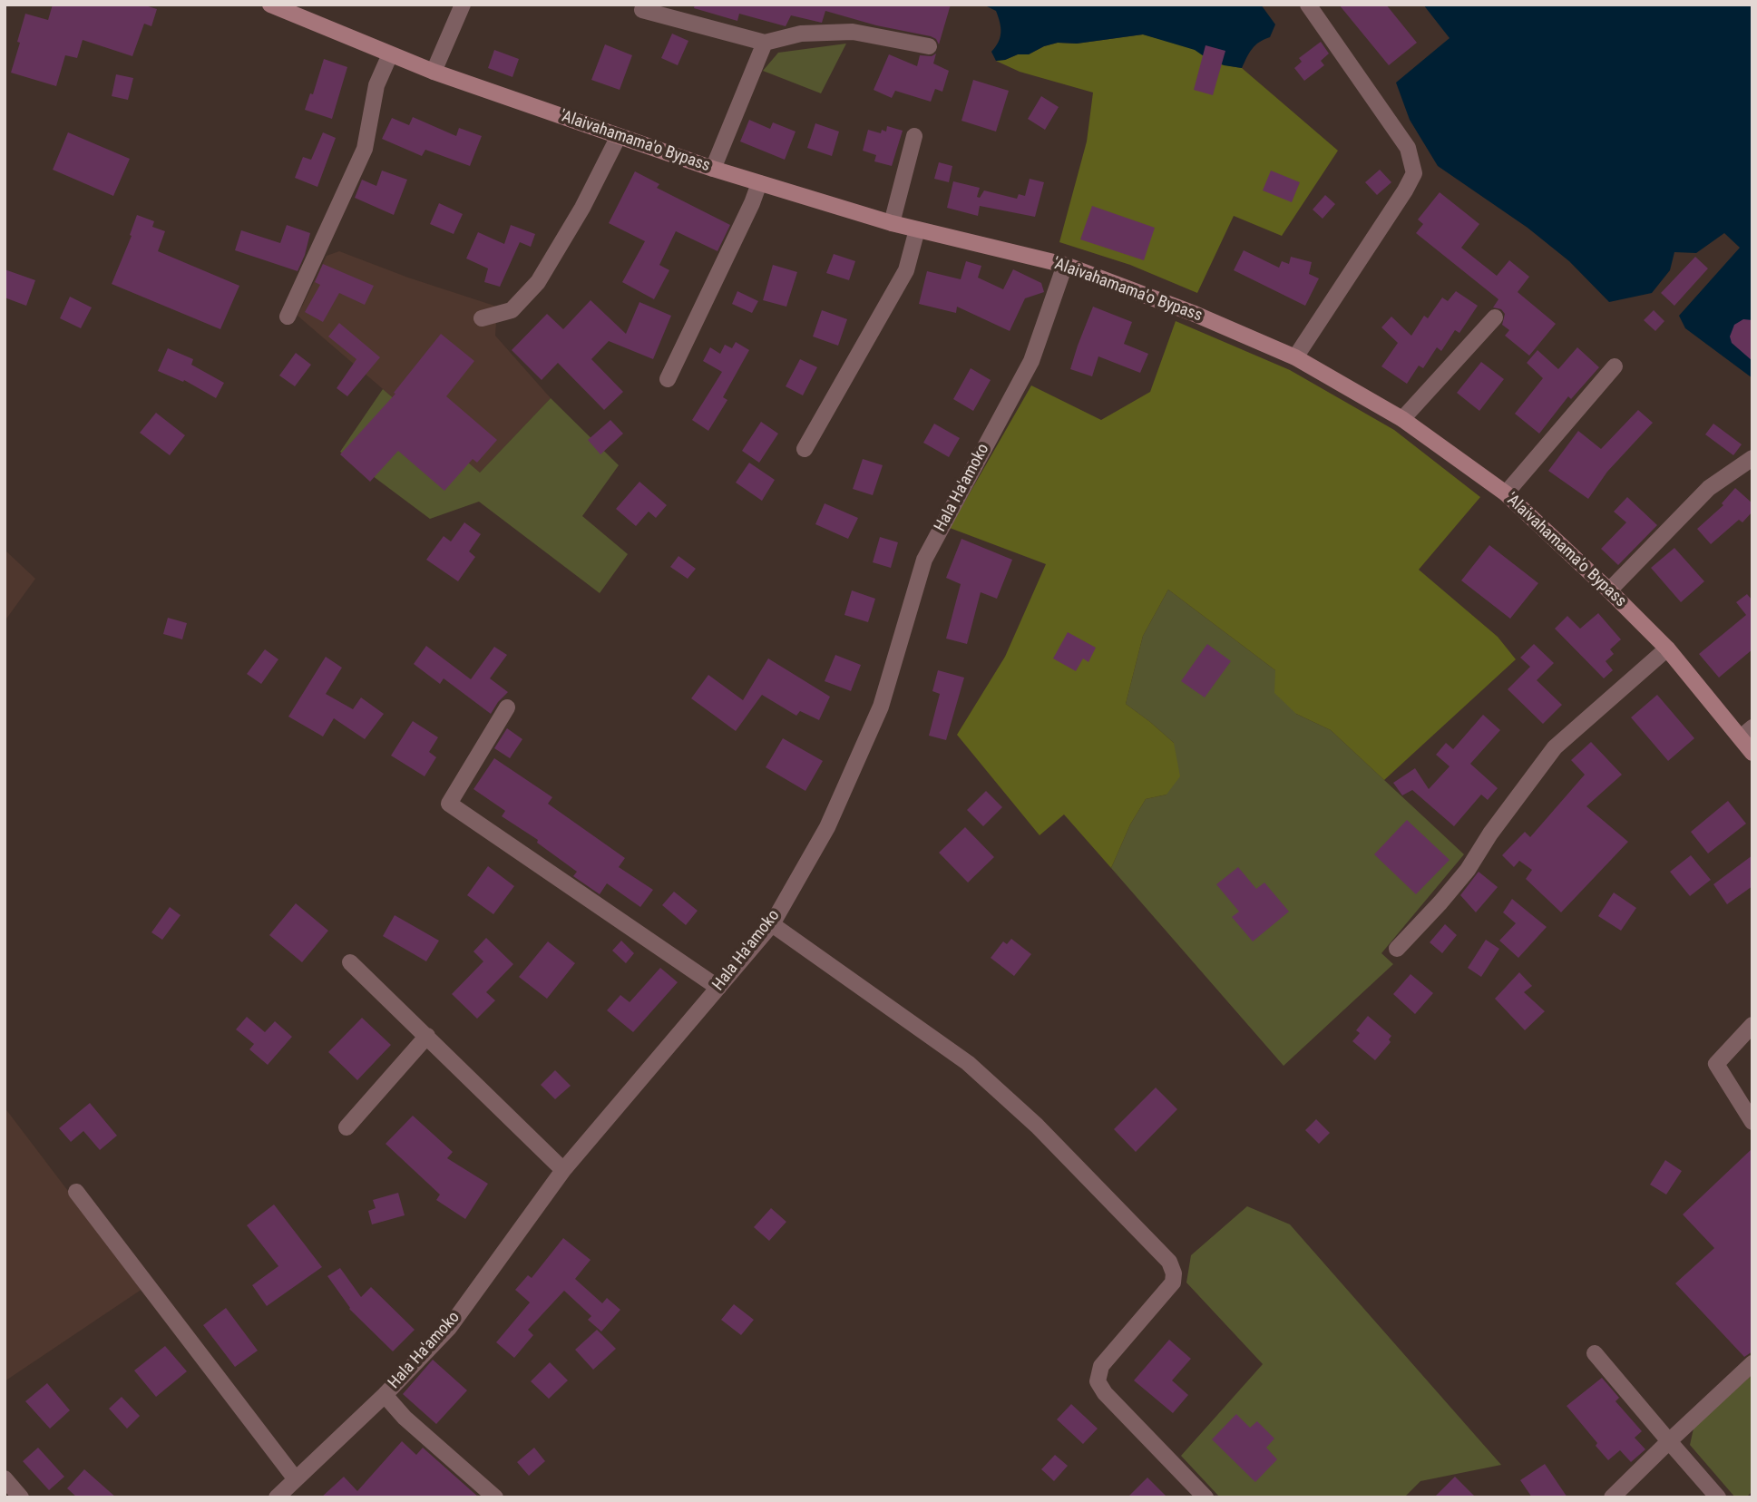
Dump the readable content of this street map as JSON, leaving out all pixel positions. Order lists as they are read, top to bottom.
{
  "streets": {
    "main road": ["'Alaivahamama'o Bypass"],
    "street": ["Hala Ha'amoko"]
  },
  "crossings": [
    ["'Alaivahamama'o Bypass", "Hala Ha'amoko"]
  ]
}
